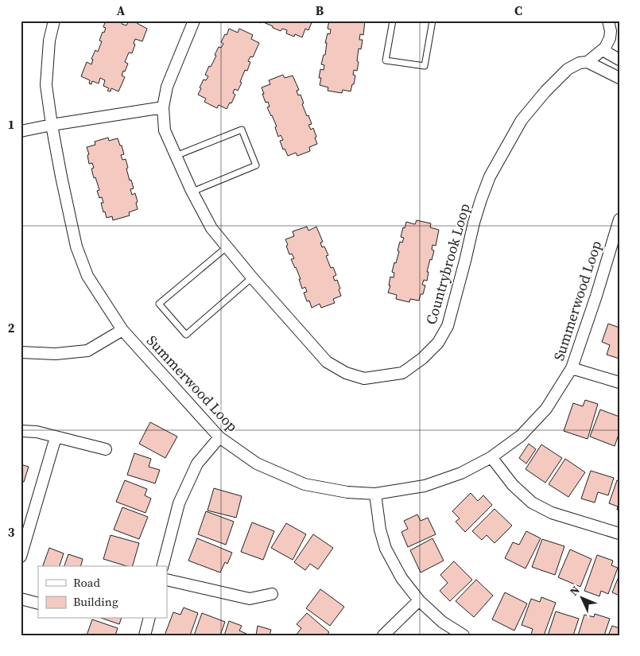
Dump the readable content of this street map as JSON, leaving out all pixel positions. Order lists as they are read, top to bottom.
{
  "streets": {
    "street": ["Countrybrook Loop", "Summerwood Loop"]
  },
  "legend": ["Road", "Building"],
  "north": "top left",
  "grid": {
    "columns": ["A", "B", "C"],
    "rows": ["1", "2", "3"]
  }
}
